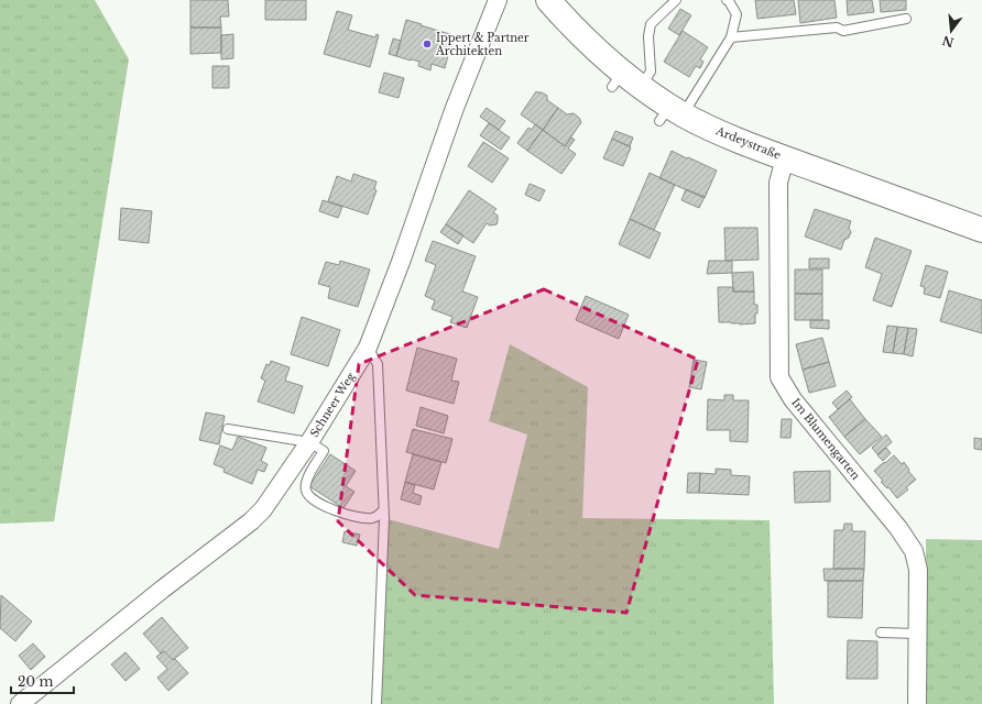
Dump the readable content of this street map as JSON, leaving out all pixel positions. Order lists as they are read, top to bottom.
{
  "streets": {
    "main road": ["Ardeystraße"],
    "street": ["Schneer Weg", "Im Blumengarten"]
  },
  "crossings": [
    ["Ardeystraße", "Im Blumengarten"]
  ],
  "places": ["Ippert & Partner Architekten"],
  "scale_bar": "20 m",
  "north": "bottom"
}
